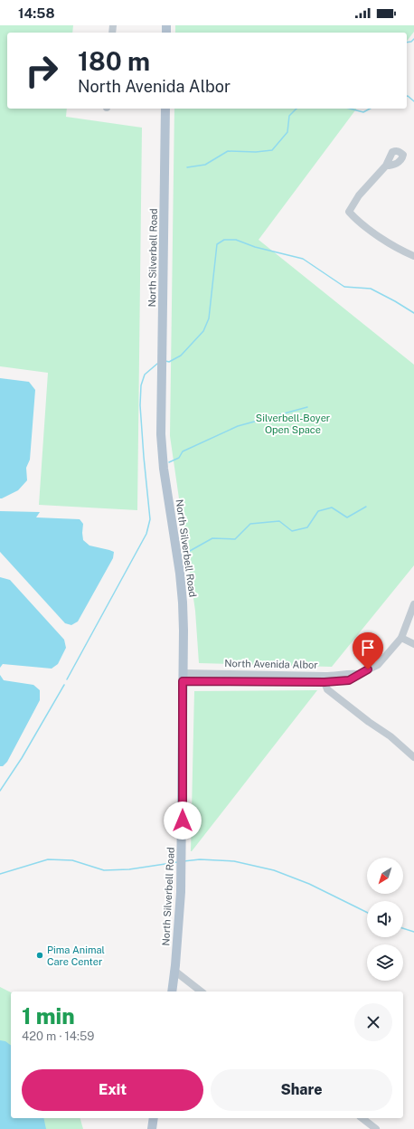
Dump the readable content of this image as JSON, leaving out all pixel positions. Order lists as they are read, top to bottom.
{
  "streets": {
    "main road": ["North Silverbell Road"],
    "street": ["North Avenida Albor"]
  },
  "crossings": [
    ["North Silverbell Road", "North Avenida Albor"]
  ],
  "parks": ["Silverbell-Boyer Open Space"],
  "places": ["Pima Animal Care Center"],
  "north": "bottom left",
  "page": {
    "status": "14:58",
    "turn": ["180 m", "North Avenida Albor"],
    "heading": ["1 min", "420 m · 14:59"],
    "buttons": ["Exit", "Share"]
  }
}
